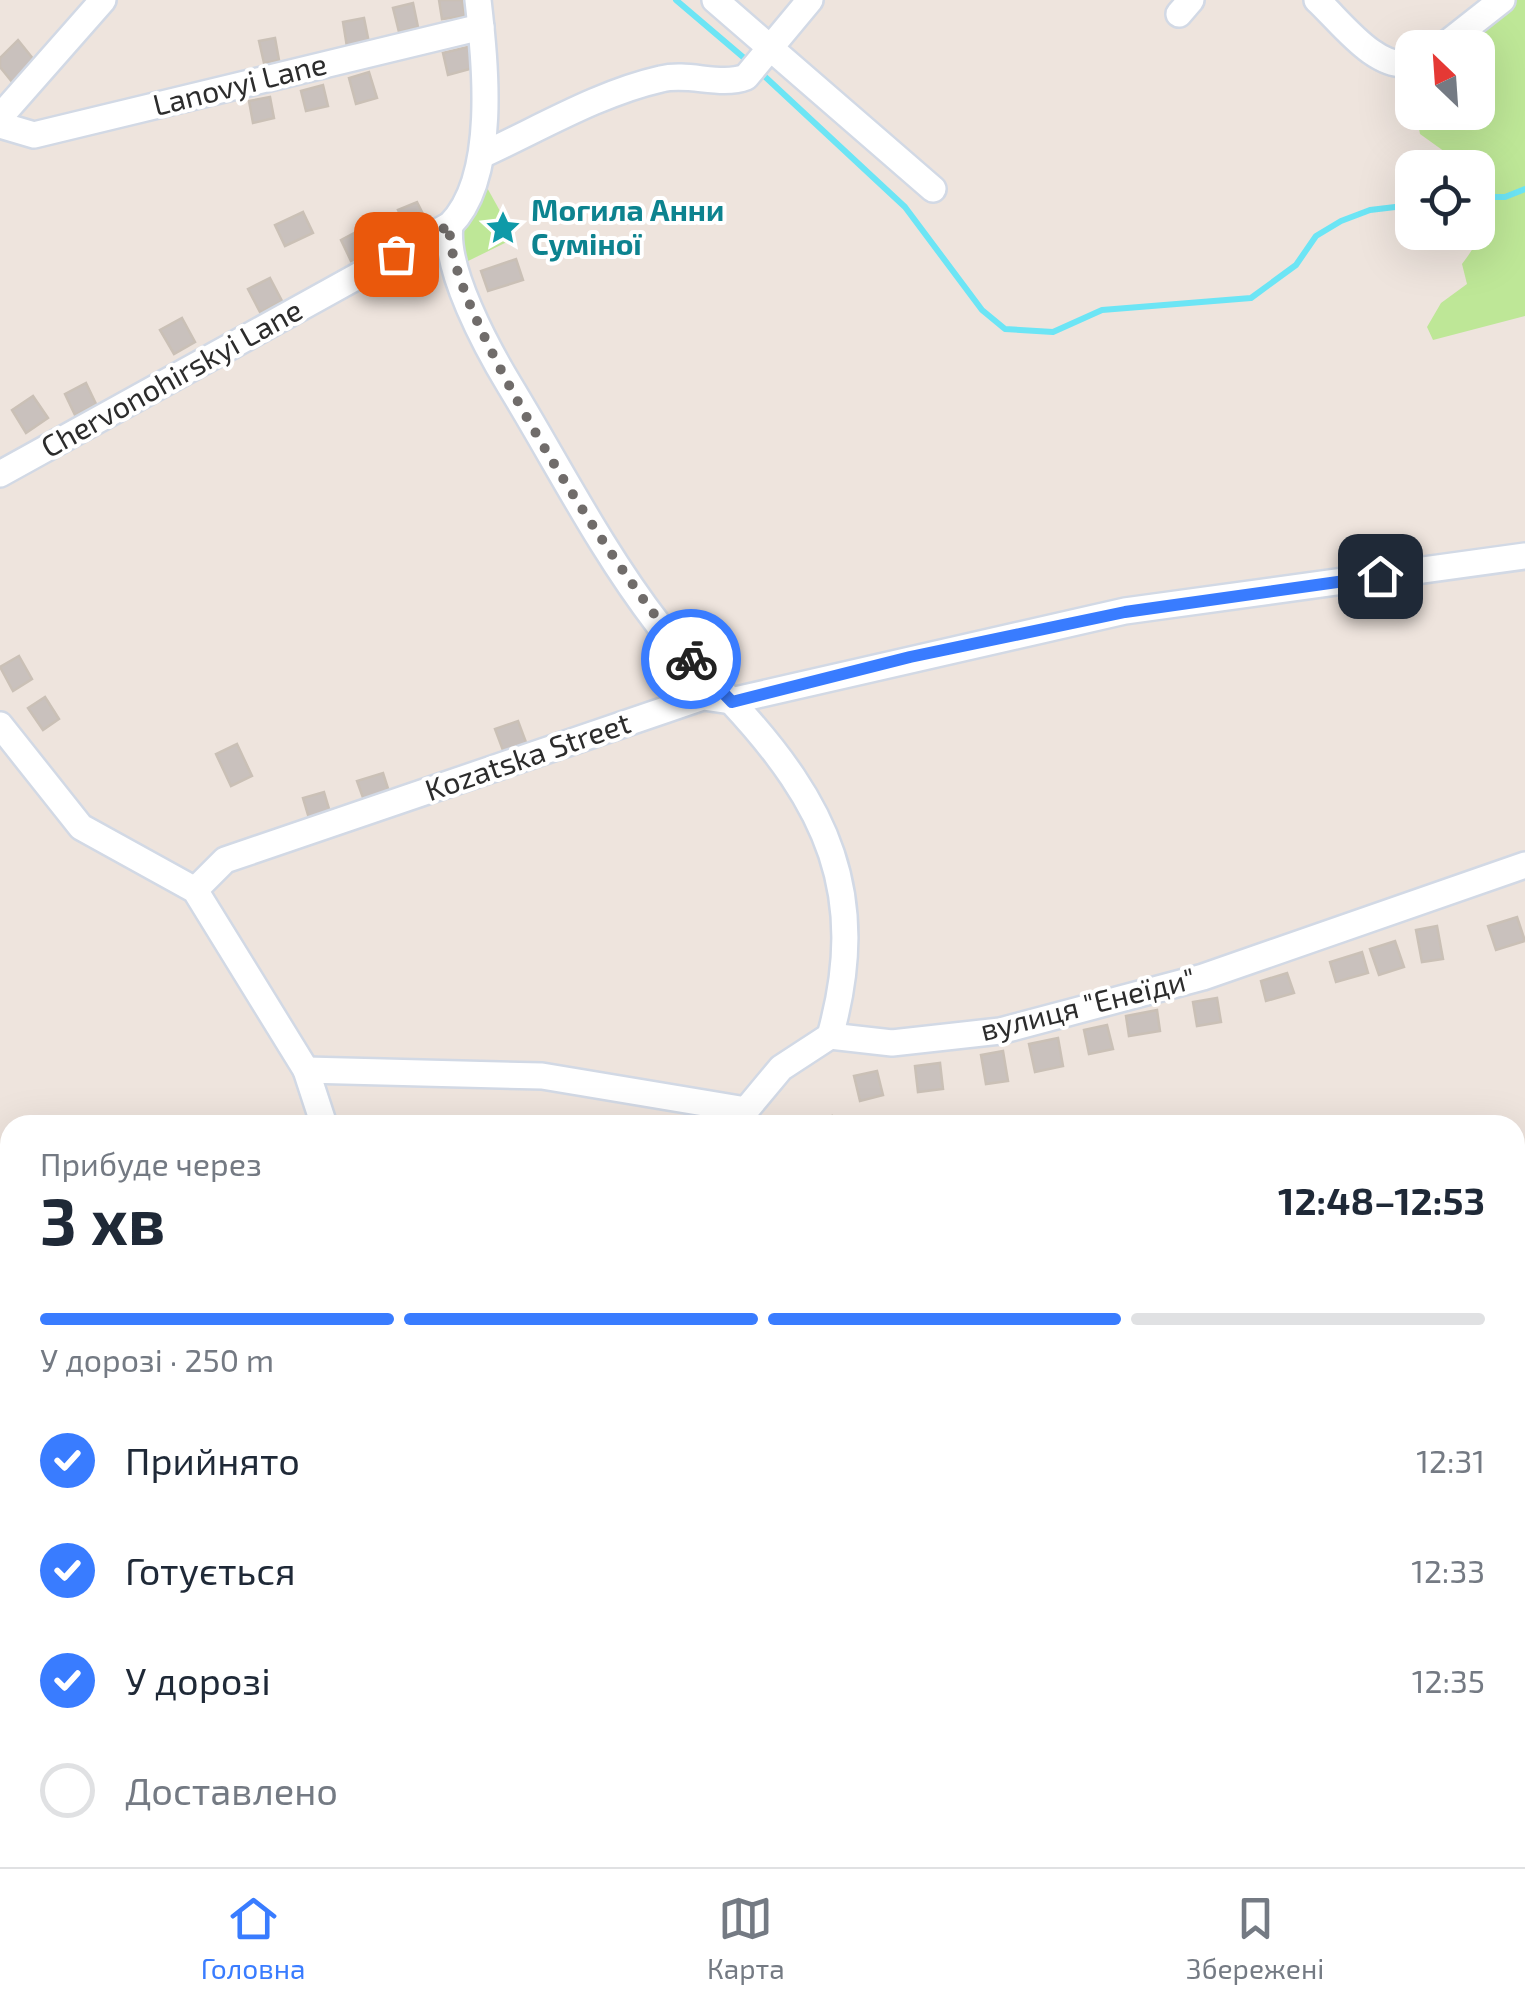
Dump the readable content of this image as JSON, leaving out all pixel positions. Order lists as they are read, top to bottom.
{
  "streets": {
    "street": [
      "Lanovyi Lane",
      "Chervonohirskyi Lane",
      "Kozatska Street",
      "вулиця \"Енеїди\""
    ]
  },
  "places": {
    "place": ["Могила Анни Суміної"]
  },
  "north": "top left",
  "page": {
    "heading": ["3 хв", "Прибуде через", "12:48–12:53"],
    "bar": "У дорозі · 250 m",
    "list": [
      ["Прийнято", "12:31"],
      ["Готується", "12:33"],
      ["У дорозі", "12:35"],
      "Доставлено"
    ],
    "tabs": ["Головна", "Карта", "Збережені"]
  }
}
